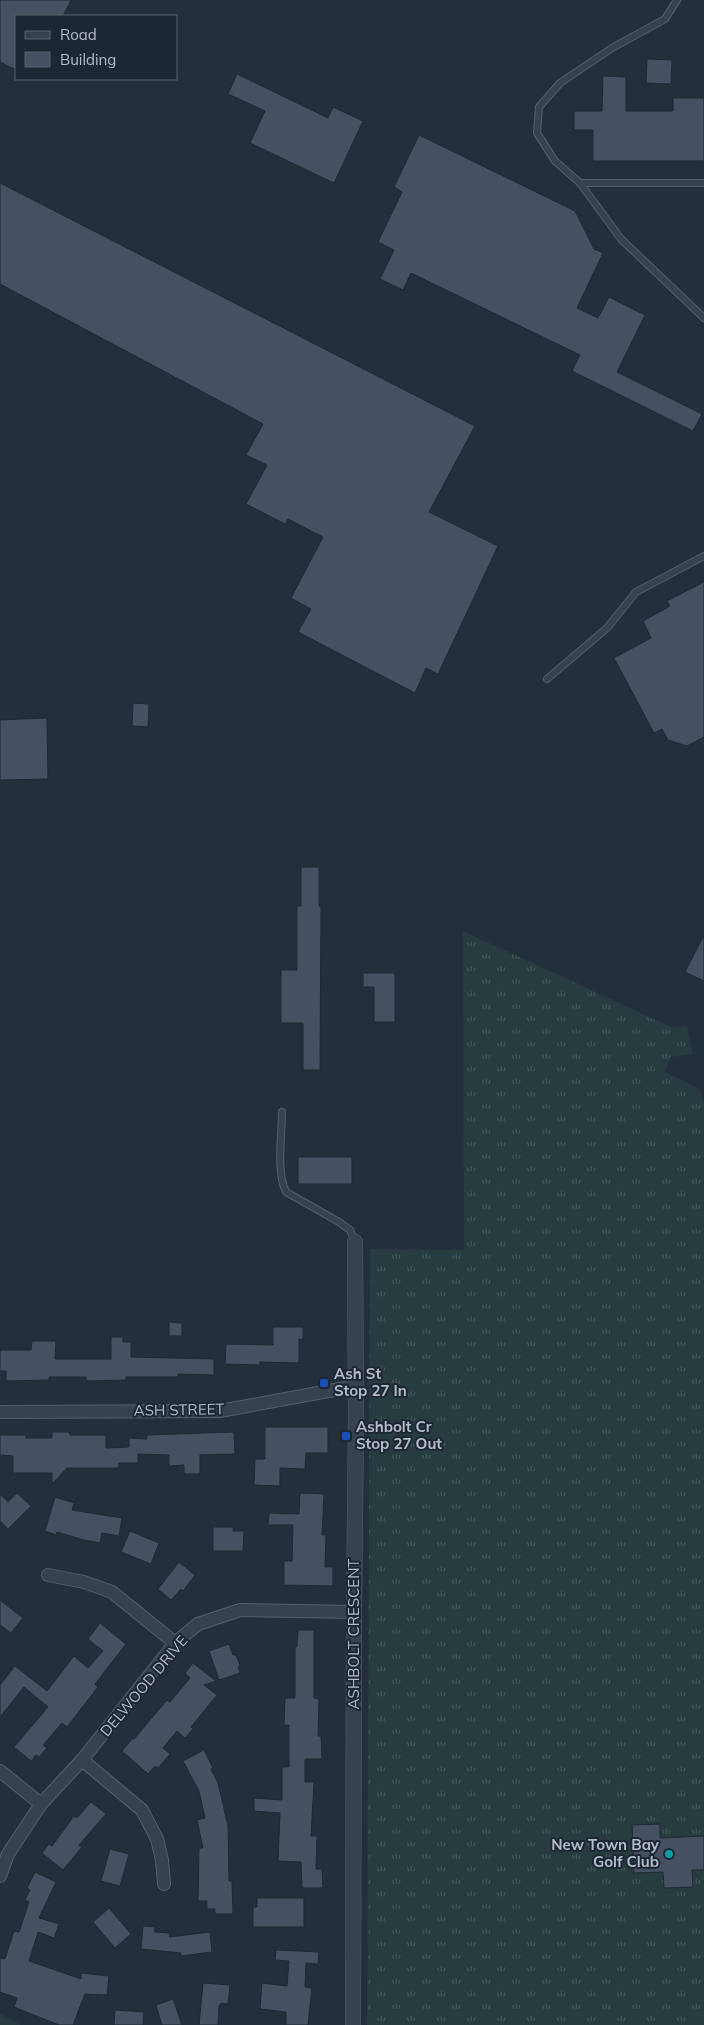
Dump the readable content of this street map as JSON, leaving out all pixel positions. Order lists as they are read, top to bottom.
{
  "streets": {
    "street": ["ASH STREET", "ASHBOLT CRESCENT", "DELWOOD DRIVE"]
  },
  "crossings": [
    ["ASH STREET", "ASHBOLT CRESCENT"],
    ["ASHBOLT CRESCENT", "DELWOOD DRIVE"]
  ],
  "places": {
    "transit": ["Ash St Stop 27 In", "Ashbolt Cr Stop 27 Out"],
    "other": ["New Town Bay Golf Club"]
  },
  "legend": ["Road", "Building"]
}
